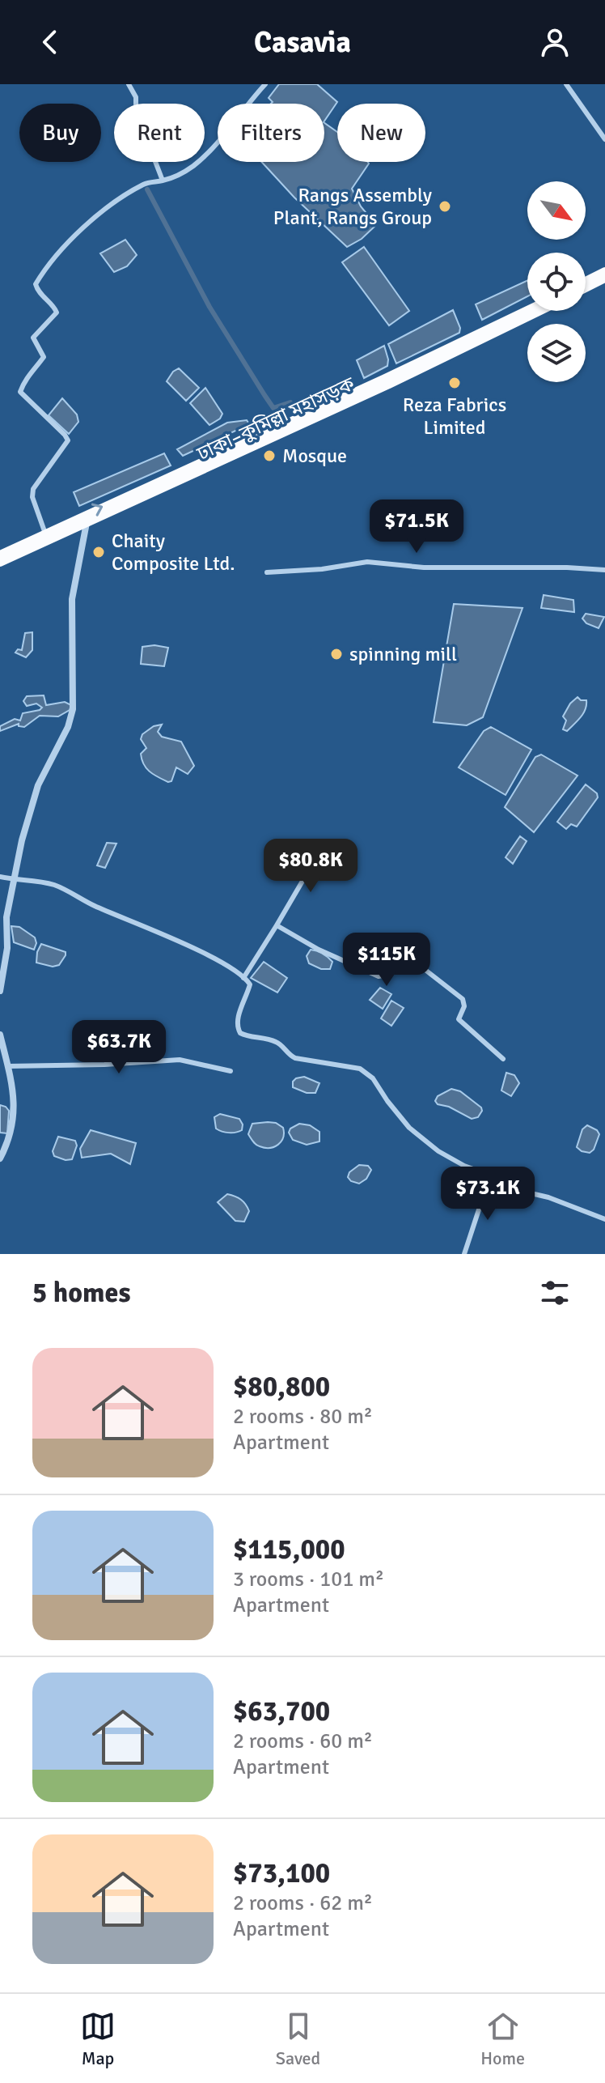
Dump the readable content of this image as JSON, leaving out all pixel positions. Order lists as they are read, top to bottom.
{
  "streets": {
    "highway": ["ঢাকা–কুমিল্লা মহাসড়ক"]
  },
  "places": [
    "Rangs Assembly Plant, Rangs Group",
    "Reza Fabrics Limited",
    "Mosque",
    "Chaity Composite Ltd.",
    "spinning mill"
  ],
  "north": "bottom right",
  "page": {
    "header": "Casavia",
    "chip": [
      "Buy",
      "Rent",
      "Filters",
      "New"
    ],
    "price": [
      "$71.5K",
      "$80.8K",
      "$115K",
      "$63.7K",
      "$73.1K"
    ],
    "heading": "5 homes",
    "list": [
      {
        "name": "$80,800",
        "note": "2 rooms · 80 m² · Apartment"
      },
      {
        "name": "$115,000",
        "note": "3 rooms · 101 m² · Apartment"
      },
      {
        "name": "$63,700",
        "note": "2 rooms · 60 m² · Apartment"
      },
      {
        "name": "$73,100",
        "note": "2 rooms · 62 m² · Apartment"
      }
    ],
    "tabs": ["Map", "Saved", "Home"]
  }
}
